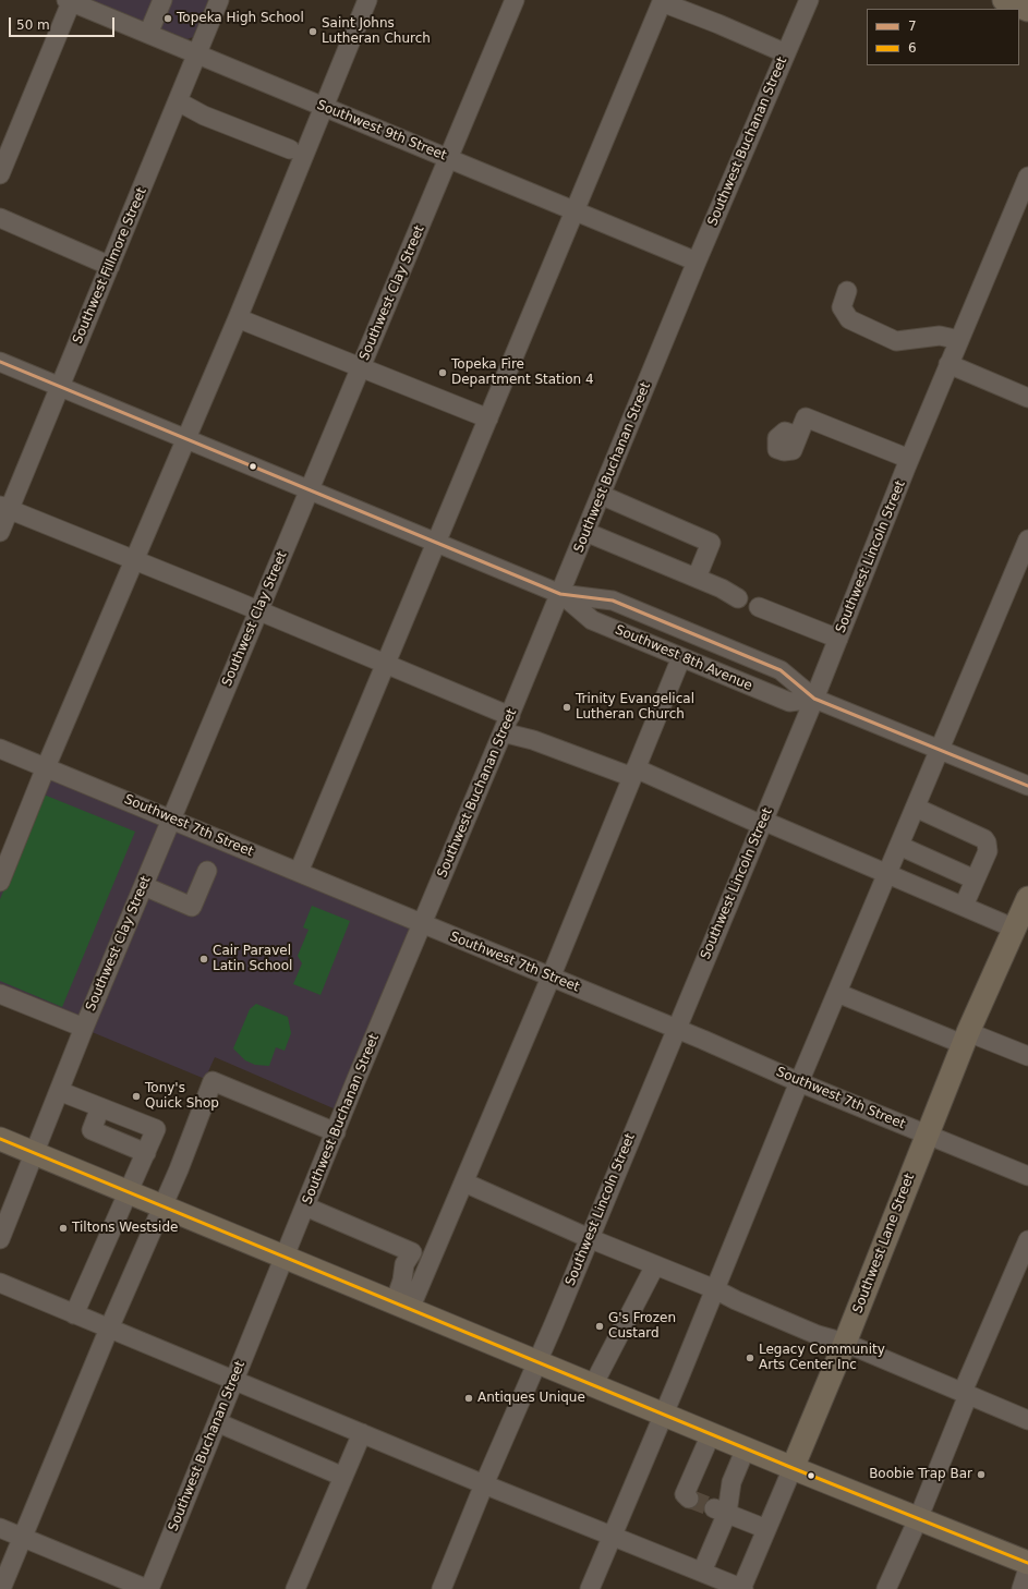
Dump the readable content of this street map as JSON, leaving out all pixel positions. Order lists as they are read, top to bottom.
{
  "streets": {
    "main road": ["Southwest Lane Street"],
    "street": [
      "Southwest 9th Street",
      "Southwest Buchanan Street",
      "Southwest Fillmore Street",
      "Southwest Clay Street",
      "Southwest Lincoln Street",
      "Southwest 8th Avenue",
      "Southwest 7th Street"
    ]
  },
  "crossings": [
    ["Southwest 9th Street", "Southwest Buchanan Street"],
    ["Southwest 9th Street", "Southwest Fillmore Street"],
    ["Southwest 9th Street", "Southwest Clay Street"],
    ["Southwest Buchanan Street", "Southwest 8th Avenue"],
    ["Southwest Buchanan Street", "Southwest 7th Street"],
    ["Southwest Fillmore Street", "Southwest 8th Avenue"],
    ["Southwest Clay Street", "Southwest 8th Avenue"],
    ["Southwest Clay Street", "Southwest 7th Street"],
    ["Southwest Lincoln Street", "Southwest 8th Avenue"],
    ["Southwest Lincoln Street", "Southwest 7th Street"],
    ["Southwest 7th Street", "Southwest Lane Street"]
  ],
  "places": [
    "Topeka High School",
    "Saint Johns Lutheran Church",
    "Topeka Fire Department Station 4",
    "Trinity Evangelical Lutheran Church",
    "Cair Paravel Latin School",
    "Tony's Quick Shop",
    "Tiltons Westside",
    "G's Frozen Custard",
    "Legacy Community Arts Center Inc",
    "Antiques Unique",
    "Boobie Trap Bar"
  ],
  "lines": ["transit line 7", "transit line 6"],
  "legend": ["7", "6"],
  "scale_bar": "50 m"
}
